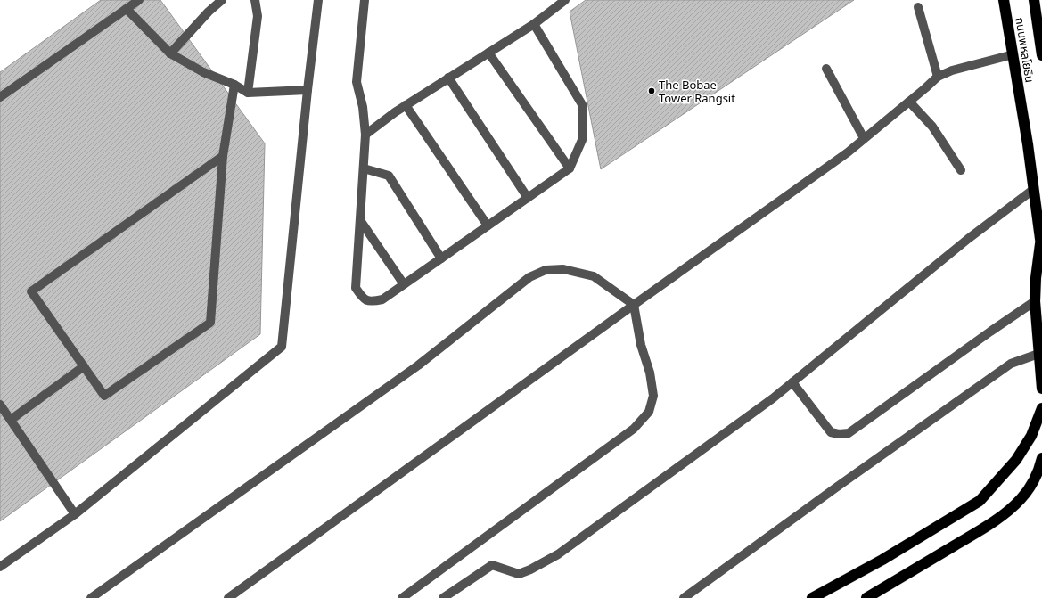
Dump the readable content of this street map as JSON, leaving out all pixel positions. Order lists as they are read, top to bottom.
{
  "streets": {
    "highway": ["ถนนพหลโยธิน"]
  },
  "places": ["The Bobae Tower Rangsit"]
}
